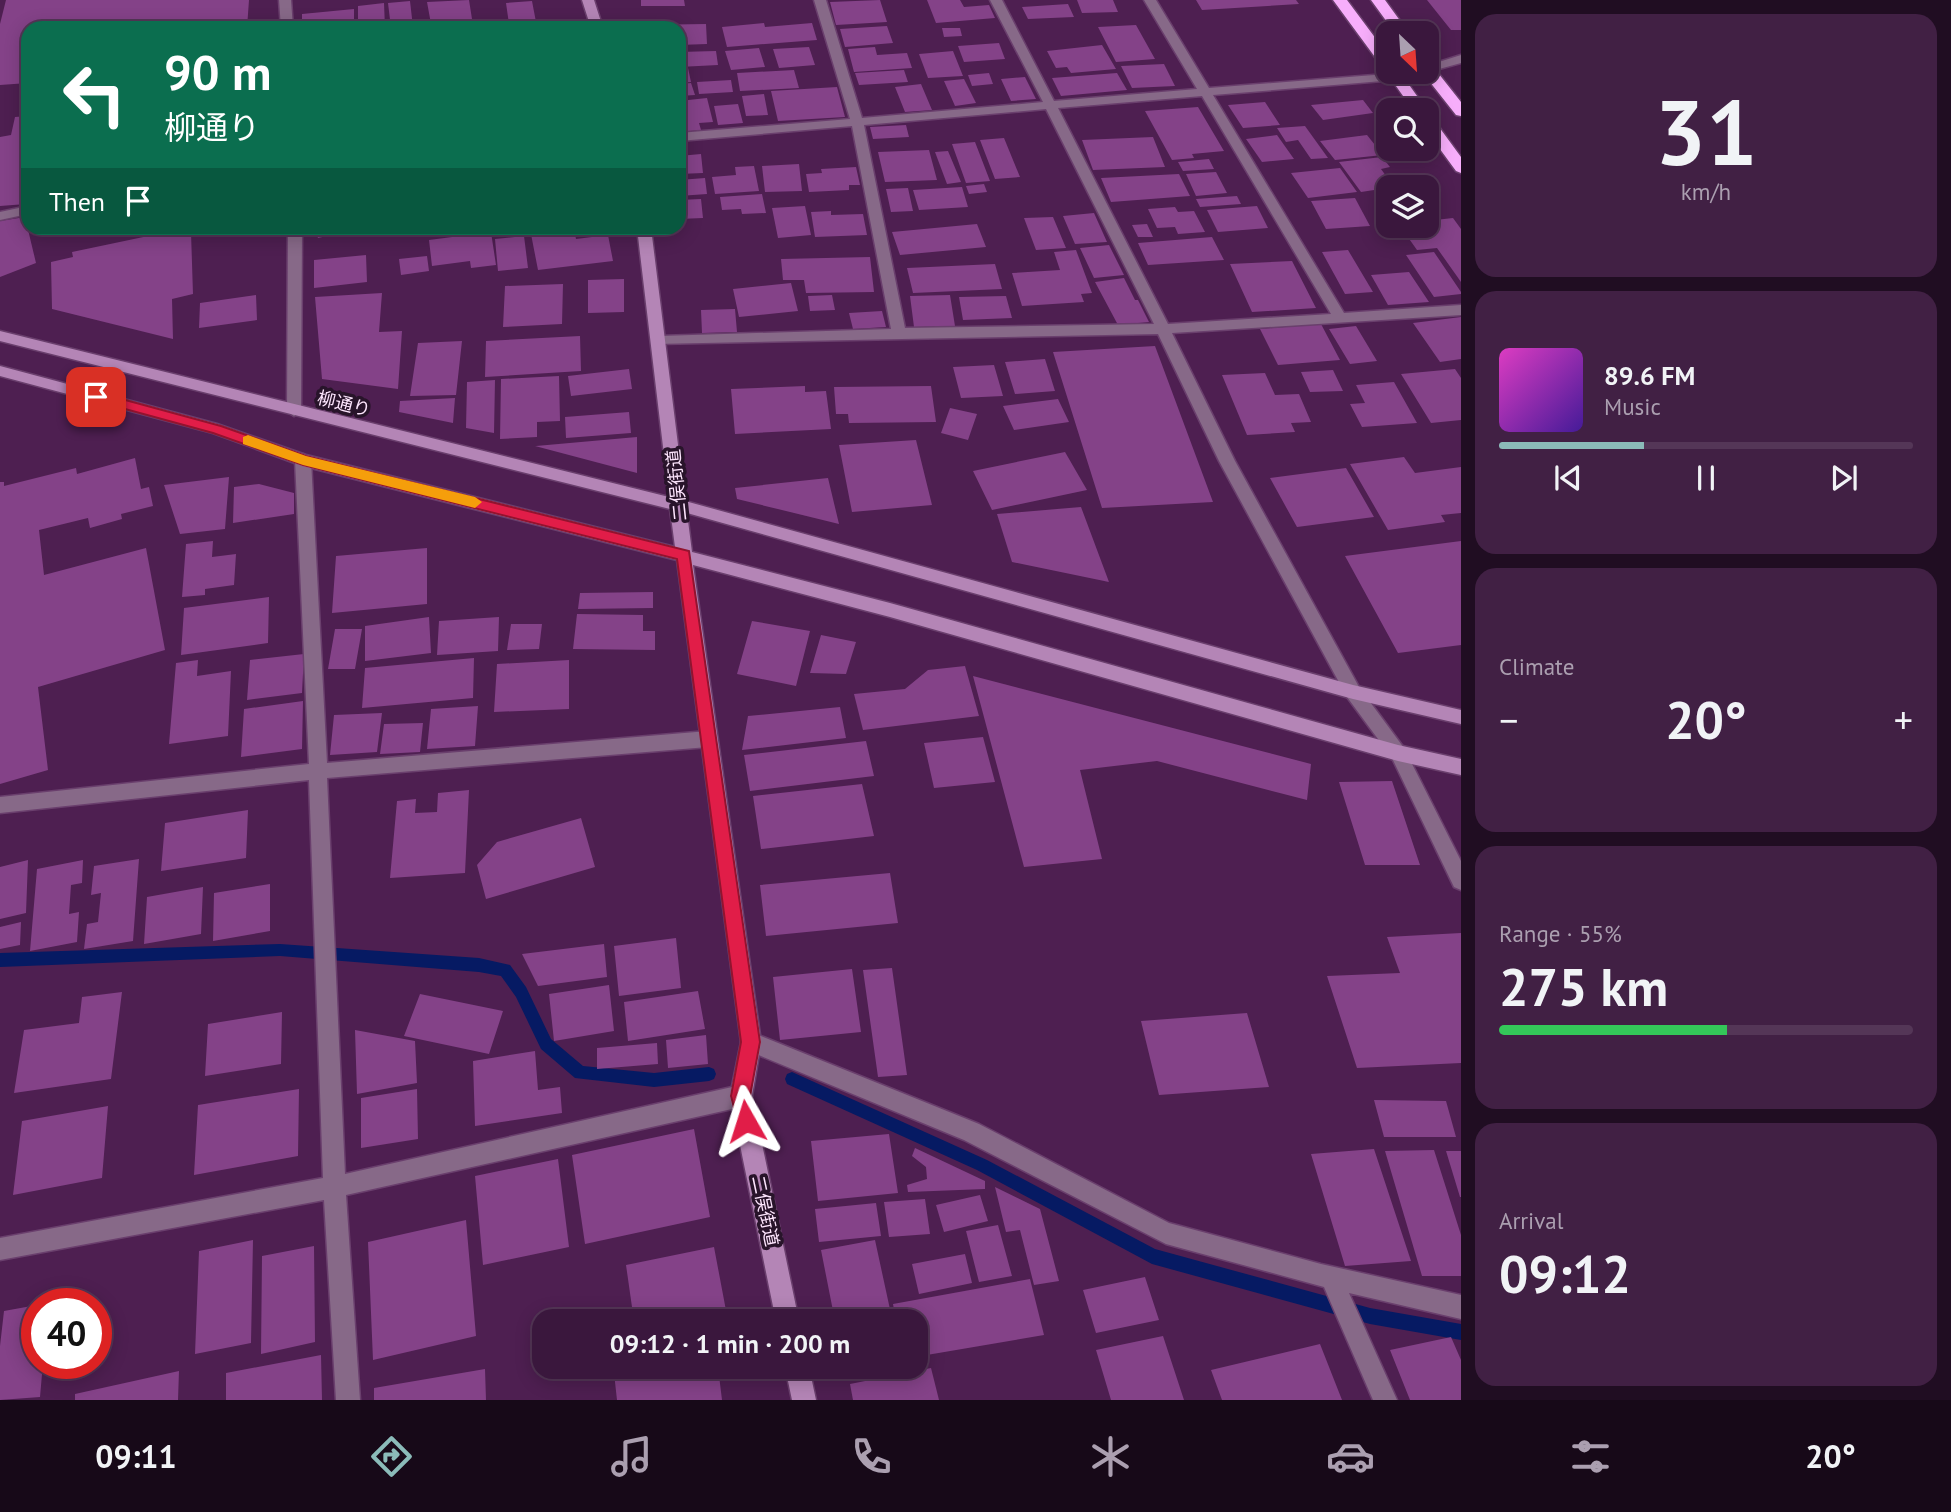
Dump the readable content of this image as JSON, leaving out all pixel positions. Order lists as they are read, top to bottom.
{
  "streets": {
    "street": ["柳通り", "二俣街道"]
  },
  "crossings": [
    ["柳通り", "二俣街道"]
  ],
  "north": "bottom right",
  "page": {
    "tile": [
      ["31", "km/h"],
      "Climate",
      ["Range · 55%", "275 km"],
      ["Arrival", "09:12"]
    ],
    "turn": ["90 m", "柳通り"],
    "then": "Then",
    "song": ["89.6 FM", "Music"],
    "heat": ["−", "20°", "+"],
    "limit": "40",
    "trip": "09:12 · 1 min · 200 m",
    "tabs": ["09:11", "20°"]
  }
}
